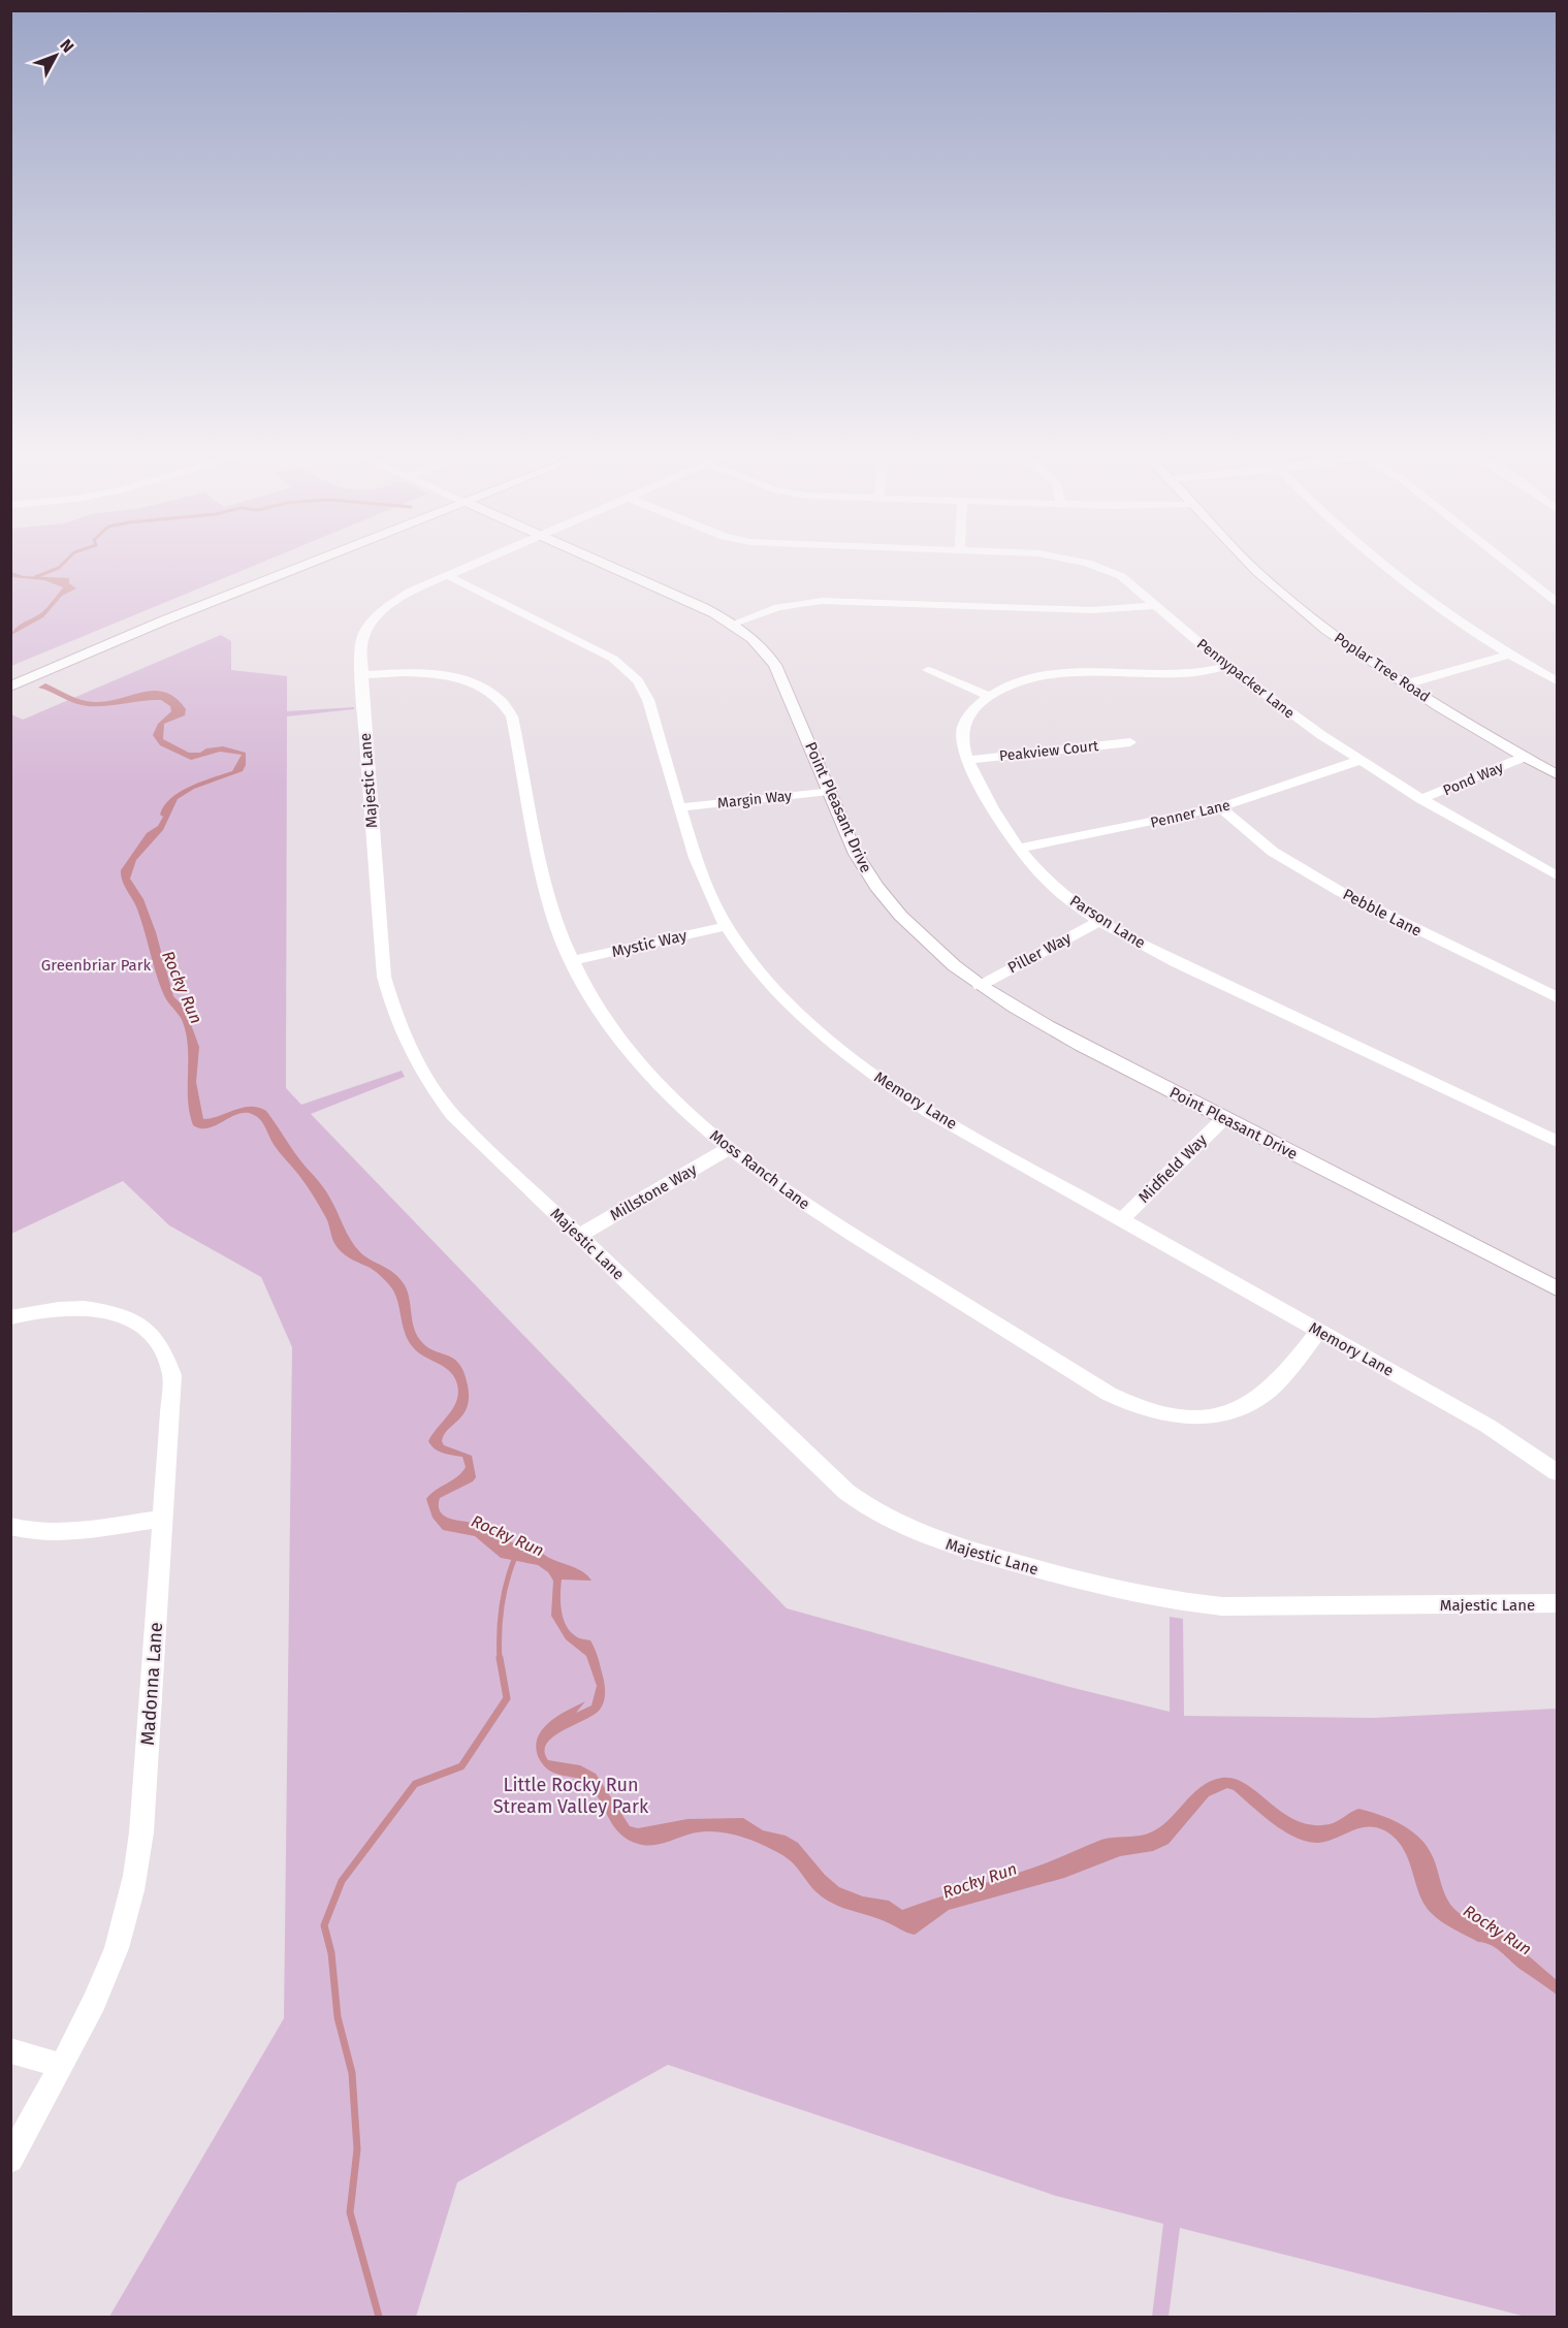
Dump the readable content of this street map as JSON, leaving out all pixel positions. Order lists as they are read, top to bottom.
{
  "streets": {
    "street": [
      "Poplar Tree Road",
      "Pennypacker Lane",
      "Peakview Court",
      "Pond Way",
      "Majestic Lane",
      "Margin Way",
      "Point Pleasant Drive",
      "Penner Lane",
      "Pebble Lane",
      "Parson Lane",
      "Mystic Way",
      "Piller Way",
      "Memory Lane",
      "Midfield Way",
      "Moss Ranch Lane",
      "Millstone Way",
      "Madonna Lane"
    ]
  },
  "crossings": [
    ["Poplar Tree Road", "Pond Way"],
    ["Pennypacker Lane", "Pond Way"],
    ["Pennypacker Lane", "Penner Lane"],
    ["Pennypacker Lane", "Parson Lane"],
    ["Peakview Court", "Parson Lane"],
    ["Majestic Lane", "Memory Lane"],
    ["Majestic Lane", "Moss Ranch Lane"],
    ["Majestic Lane", "Millstone Way"],
    ["Margin Way", "Point Pleasant Drive"],
    ["Margin Way", "Memory Lane"],
    ["Point Pleasant Drive", "Piller Way"],
    ["Point Pleasant Drive", "Midfield Way"],
    ["Penner Lane", "Pebble Lane"],
    ["Penner Lane", "Parson Lane"],
    ["Parson Lane", "Piller Way"],
    ["Mystic Way", "Memory Lane"],
    ["Mystic Way", "Moss Ranch Lane"],
    ["Memory Lane", "Midfield Way"],
    ["Memory Lane", "Moss Ranch Lane"],
    ["Moss Ranch Lane", "Millstone Way"]
  ],
  "water": ["Rocky Run"],
  "parks": ["Greenbriar Park", "Little Rocky Run Stream Valley Park"],
  "north": "top right"
}
